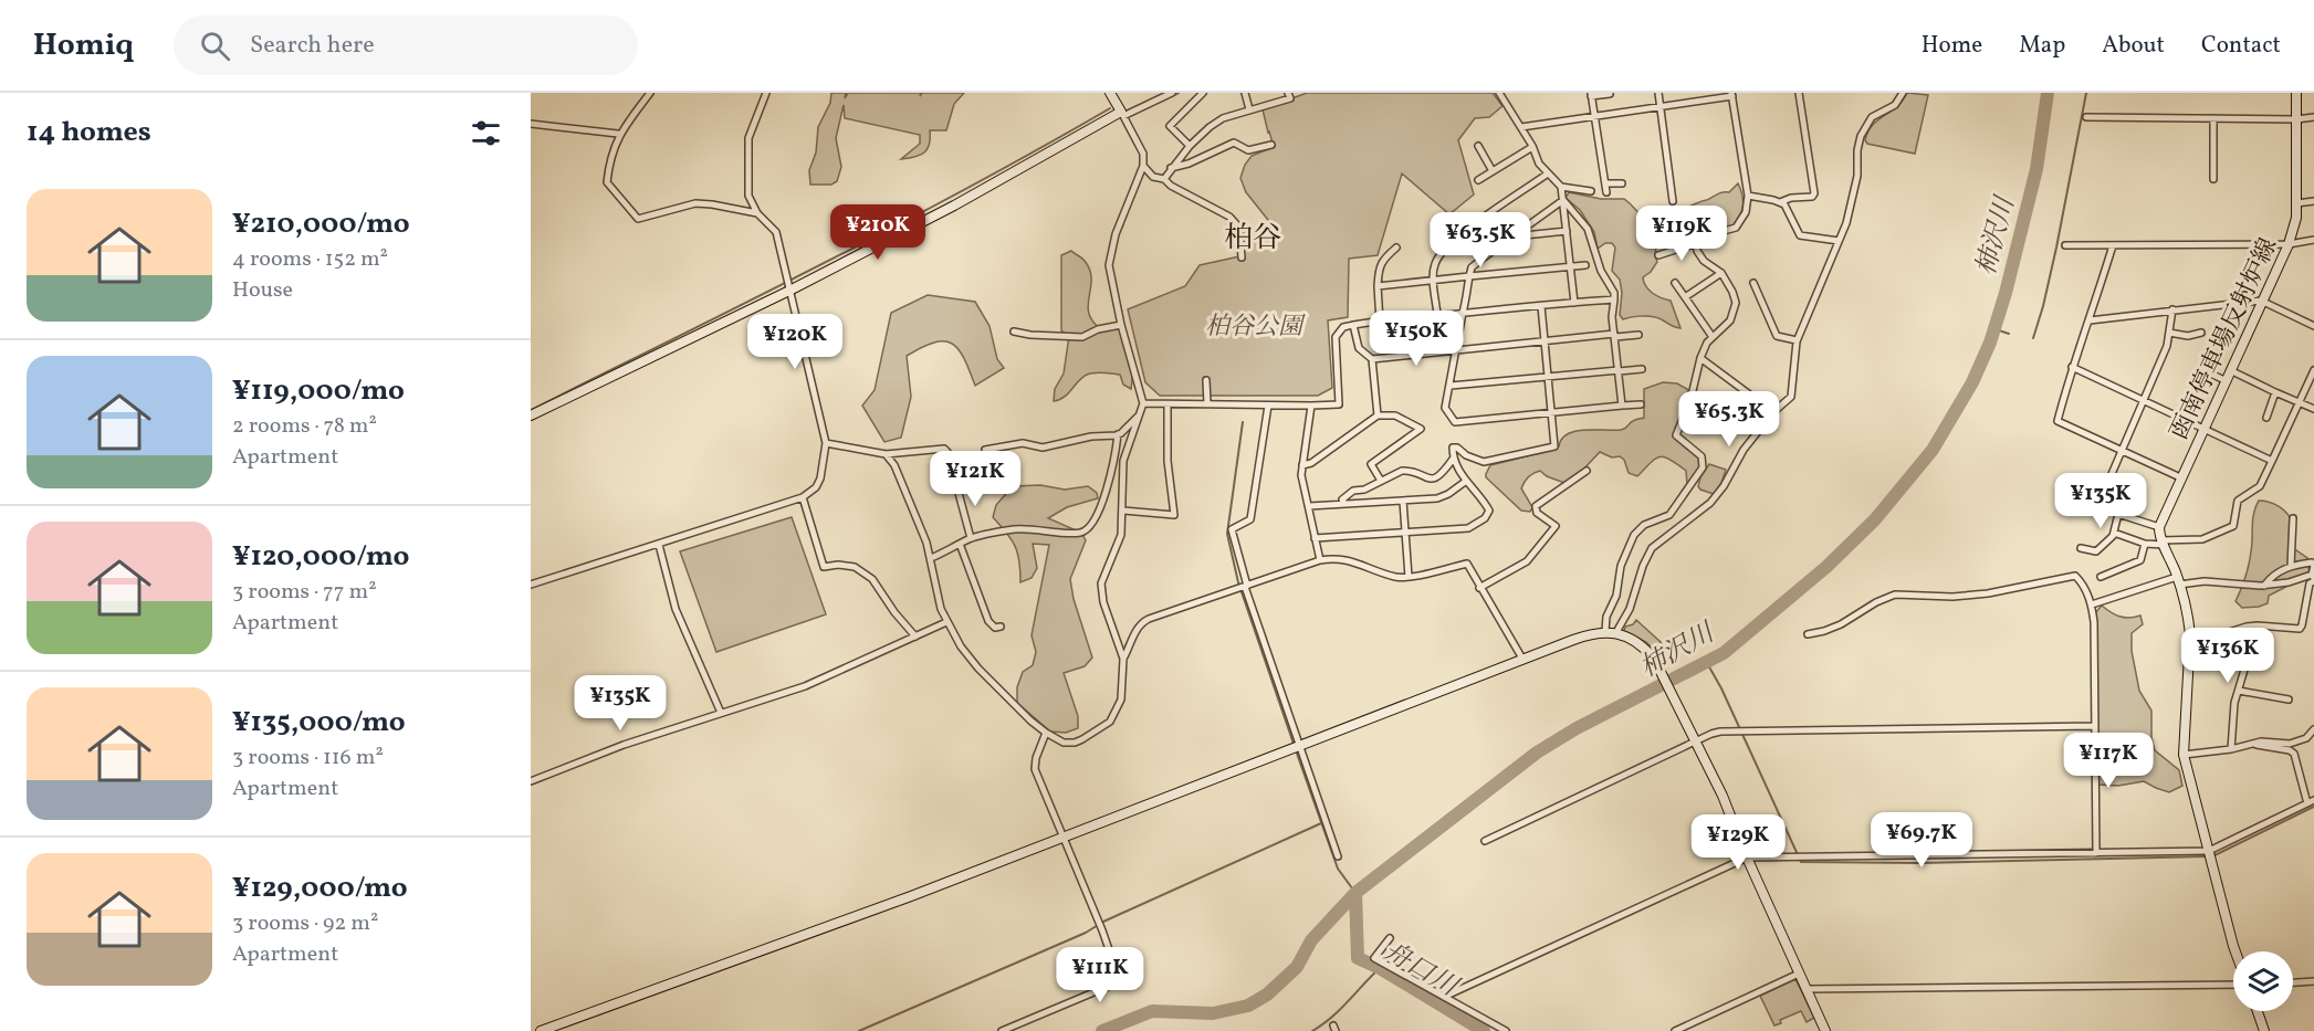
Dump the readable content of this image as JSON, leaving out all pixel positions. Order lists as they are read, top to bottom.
{
  "streets": {
    "street": ["函南停車場反射炉線"]
  },
  "districts": ["柏谷"],
  "water": ["柿沢川", "舟口川"],
  "parks": ["柏谷公園"],
  "page": {
    "header": "Homiq",
    "search": "Search here",
    "nav": [
      "Home",
      "Map",
      "About",
      "Contact"
    ],
    "heading": "14 homes",
    "list": [
      {
        "name": "¥210,000/mo",
        "note": "4 rooms · 152 m² · House"
      },
      {
        "name": "¥119,000/mo",
        "note": "2 rooms · 78 m² · Apartment"
      },
      {
        "name": "¥120,000/mo",
        "note": "3 rooms · 77 m² · Apartment"
      },
      {
        "name": "¥135,000/mo",
        "note": "3 rooms · 116 m² · Apartment"
      },
      {
        "name": "¥129,000/mo",
        "note": "3 rooms · 92 m² · Apartment"
      }
    ],
    "price": [
      "¥210K",
      "¥119K",
      "¥63.5K",
      "¥150K",
      "¥120K",
      "¥65.3K",
      "¥121K",
      "¥135K",
      "¥136K",
      "¥135K",
      "¥117K",
      "¥69.7K",
      "¥129K",
      "¥111K"
    ]
  }
}
